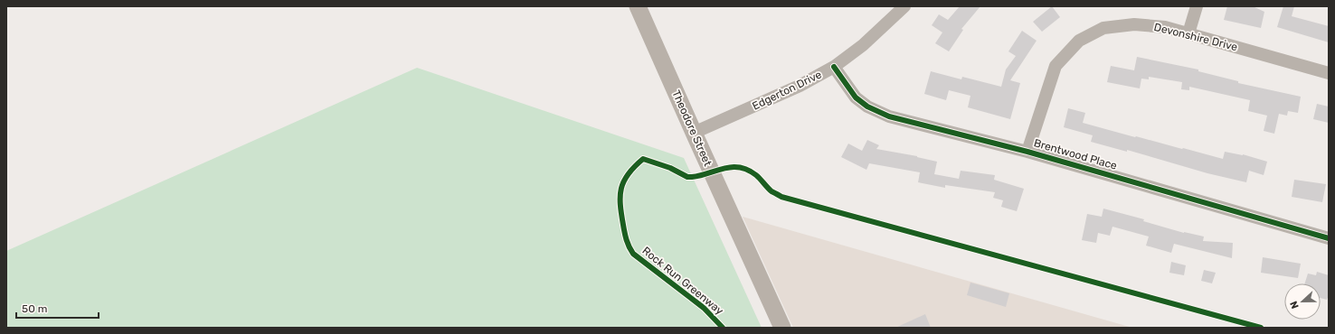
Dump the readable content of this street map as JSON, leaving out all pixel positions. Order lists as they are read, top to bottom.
{
  "streets": {
    "street": [
      "Devonshire Drive",
      "Edgerton Drive",
      "Theodore Street",
      "Brentwood Place"
    ],
    "cycle path": ["Rock Run Greenway"]
  },
  "crossings": [
    ["Devonshire Drive", "Brentwood Place"],
    ["Edgerton Drive", "Theodore Street"],
    ["Edgerton Drive", "Brentwood Place"]
  ],
  "scale_bar": "50 m",
  "north": "left"
}
